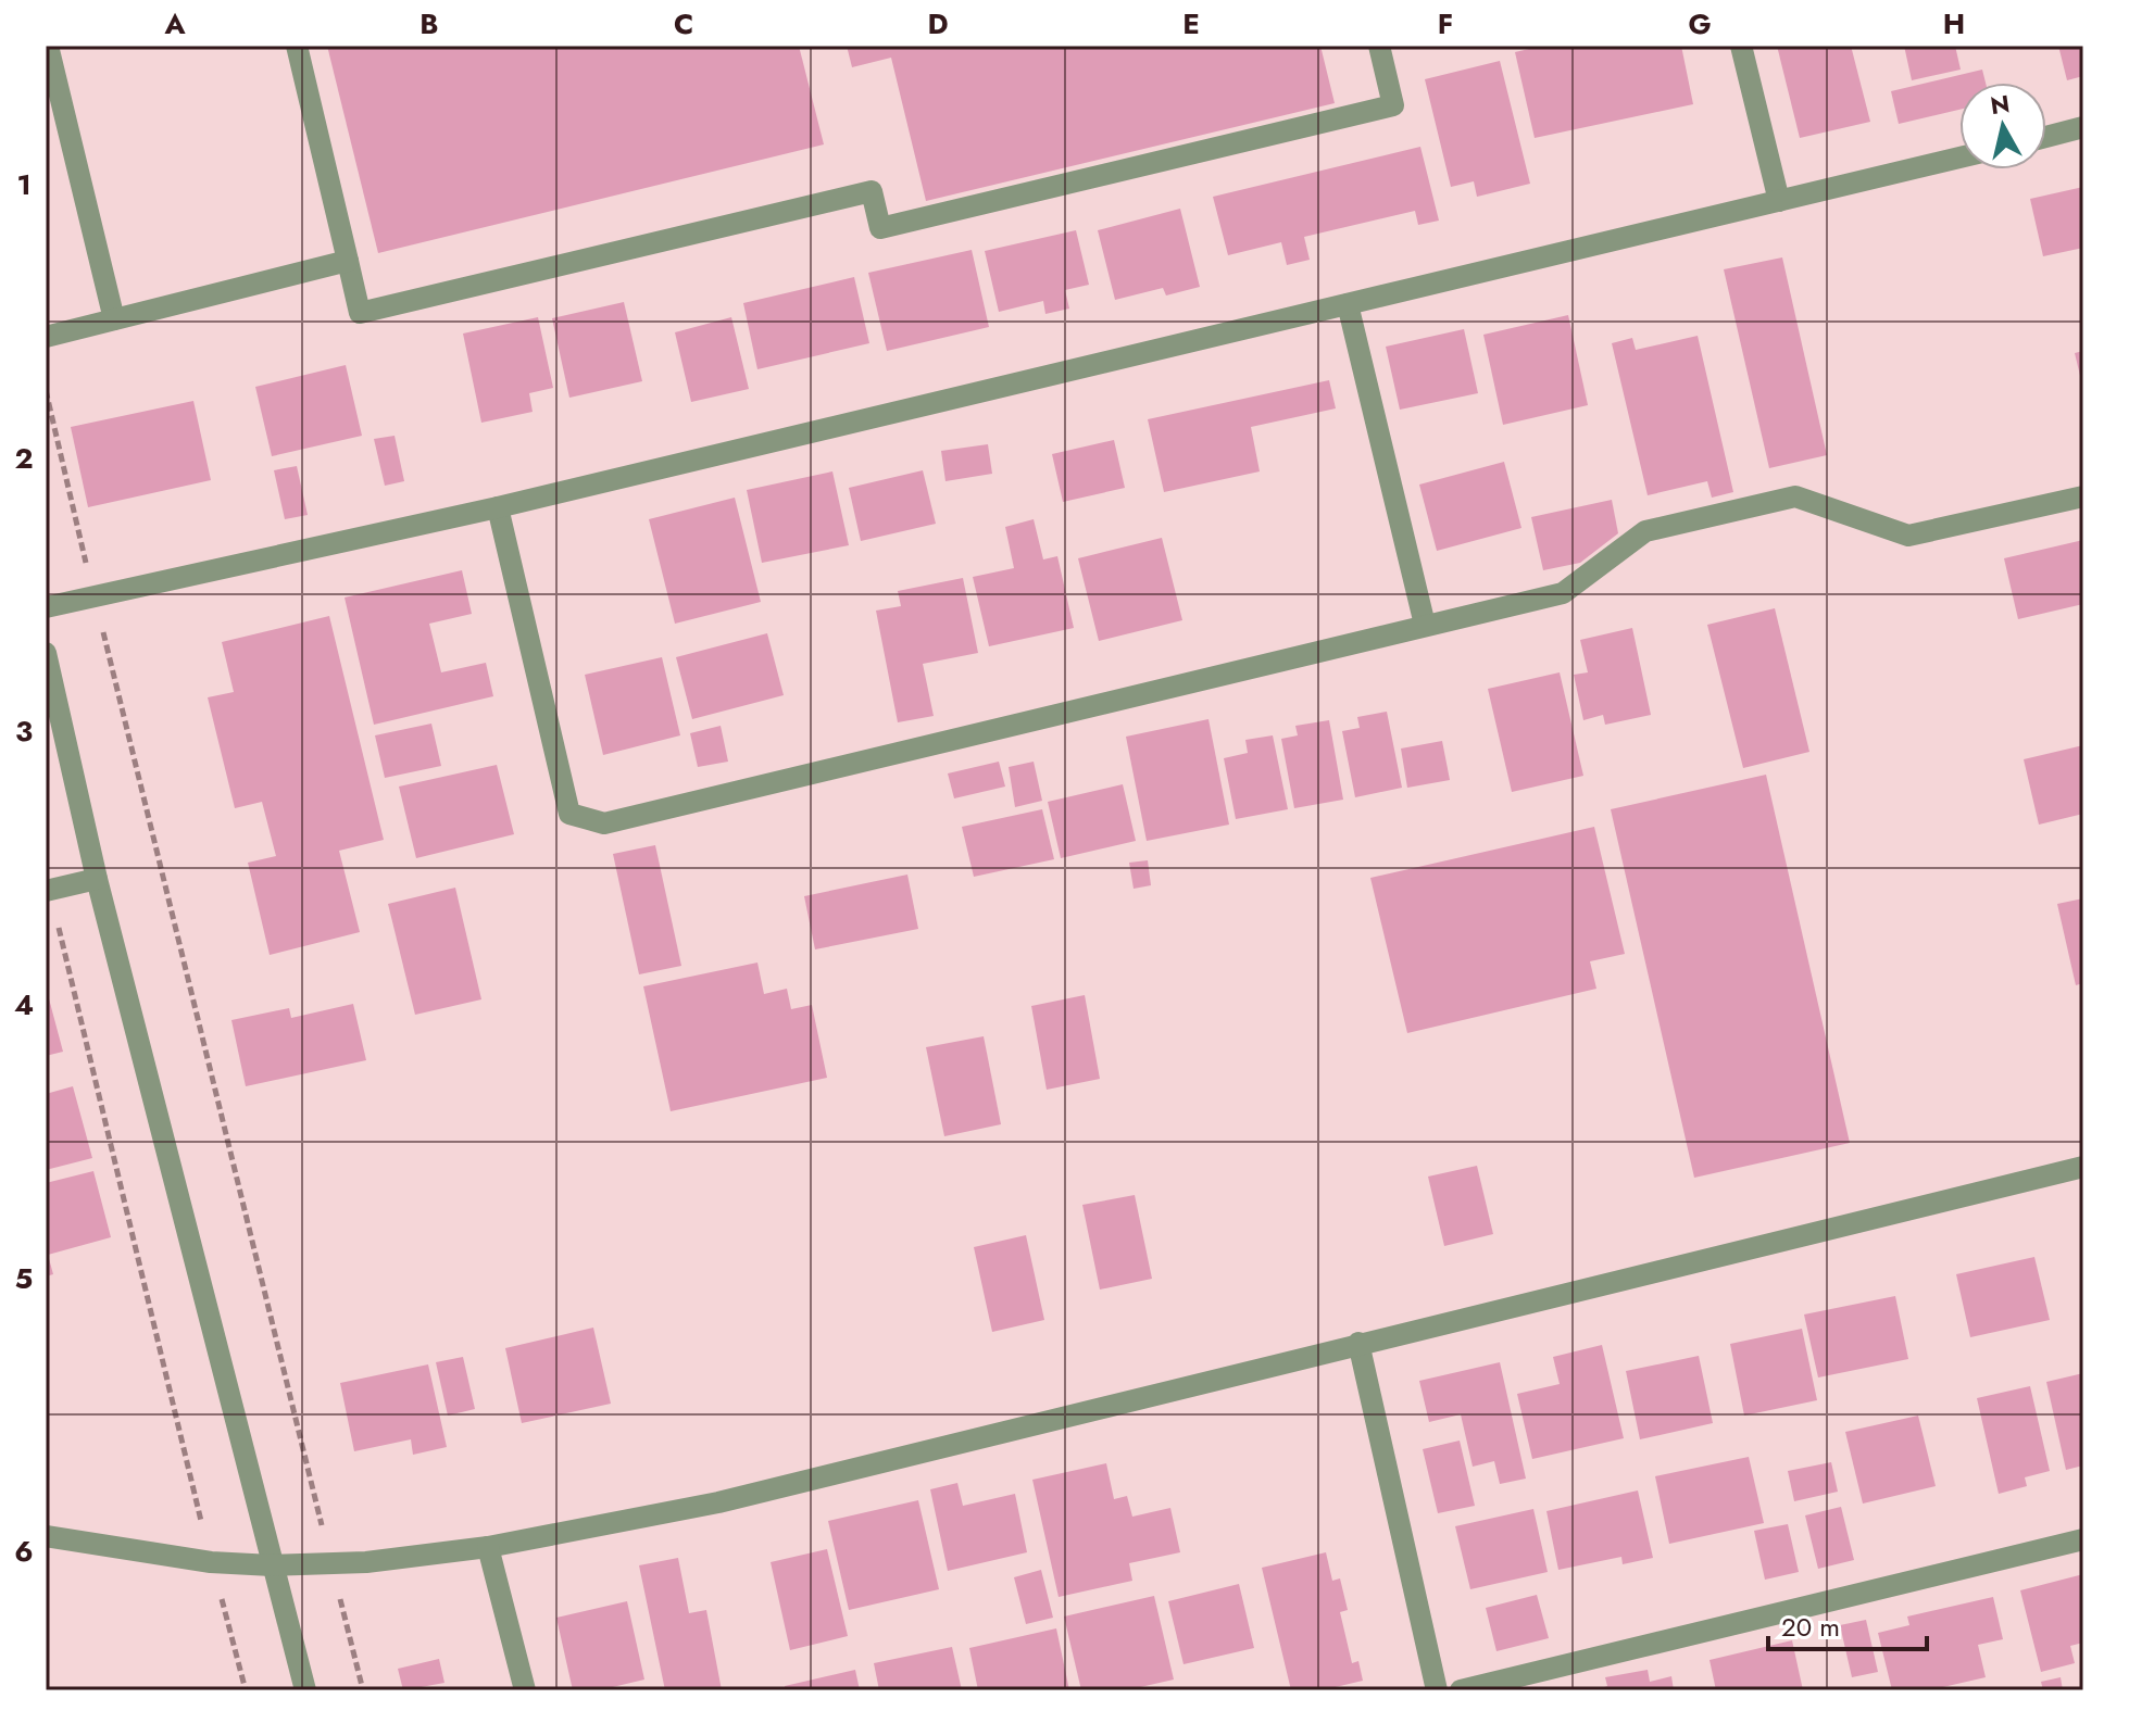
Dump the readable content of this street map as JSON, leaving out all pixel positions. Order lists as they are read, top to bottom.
{
  "scale_bar": "20 m",
  "north": "top",
  "grid": {
    "columns": [
      "A",
      "B",
      "C",
      "D",
      "E",
      "F",
      "G",
      "H"
    ],
    "rows": [
      "1",
      "2",
      "3",
      "4",
      "5",
      "6"
    ]
  }
}
